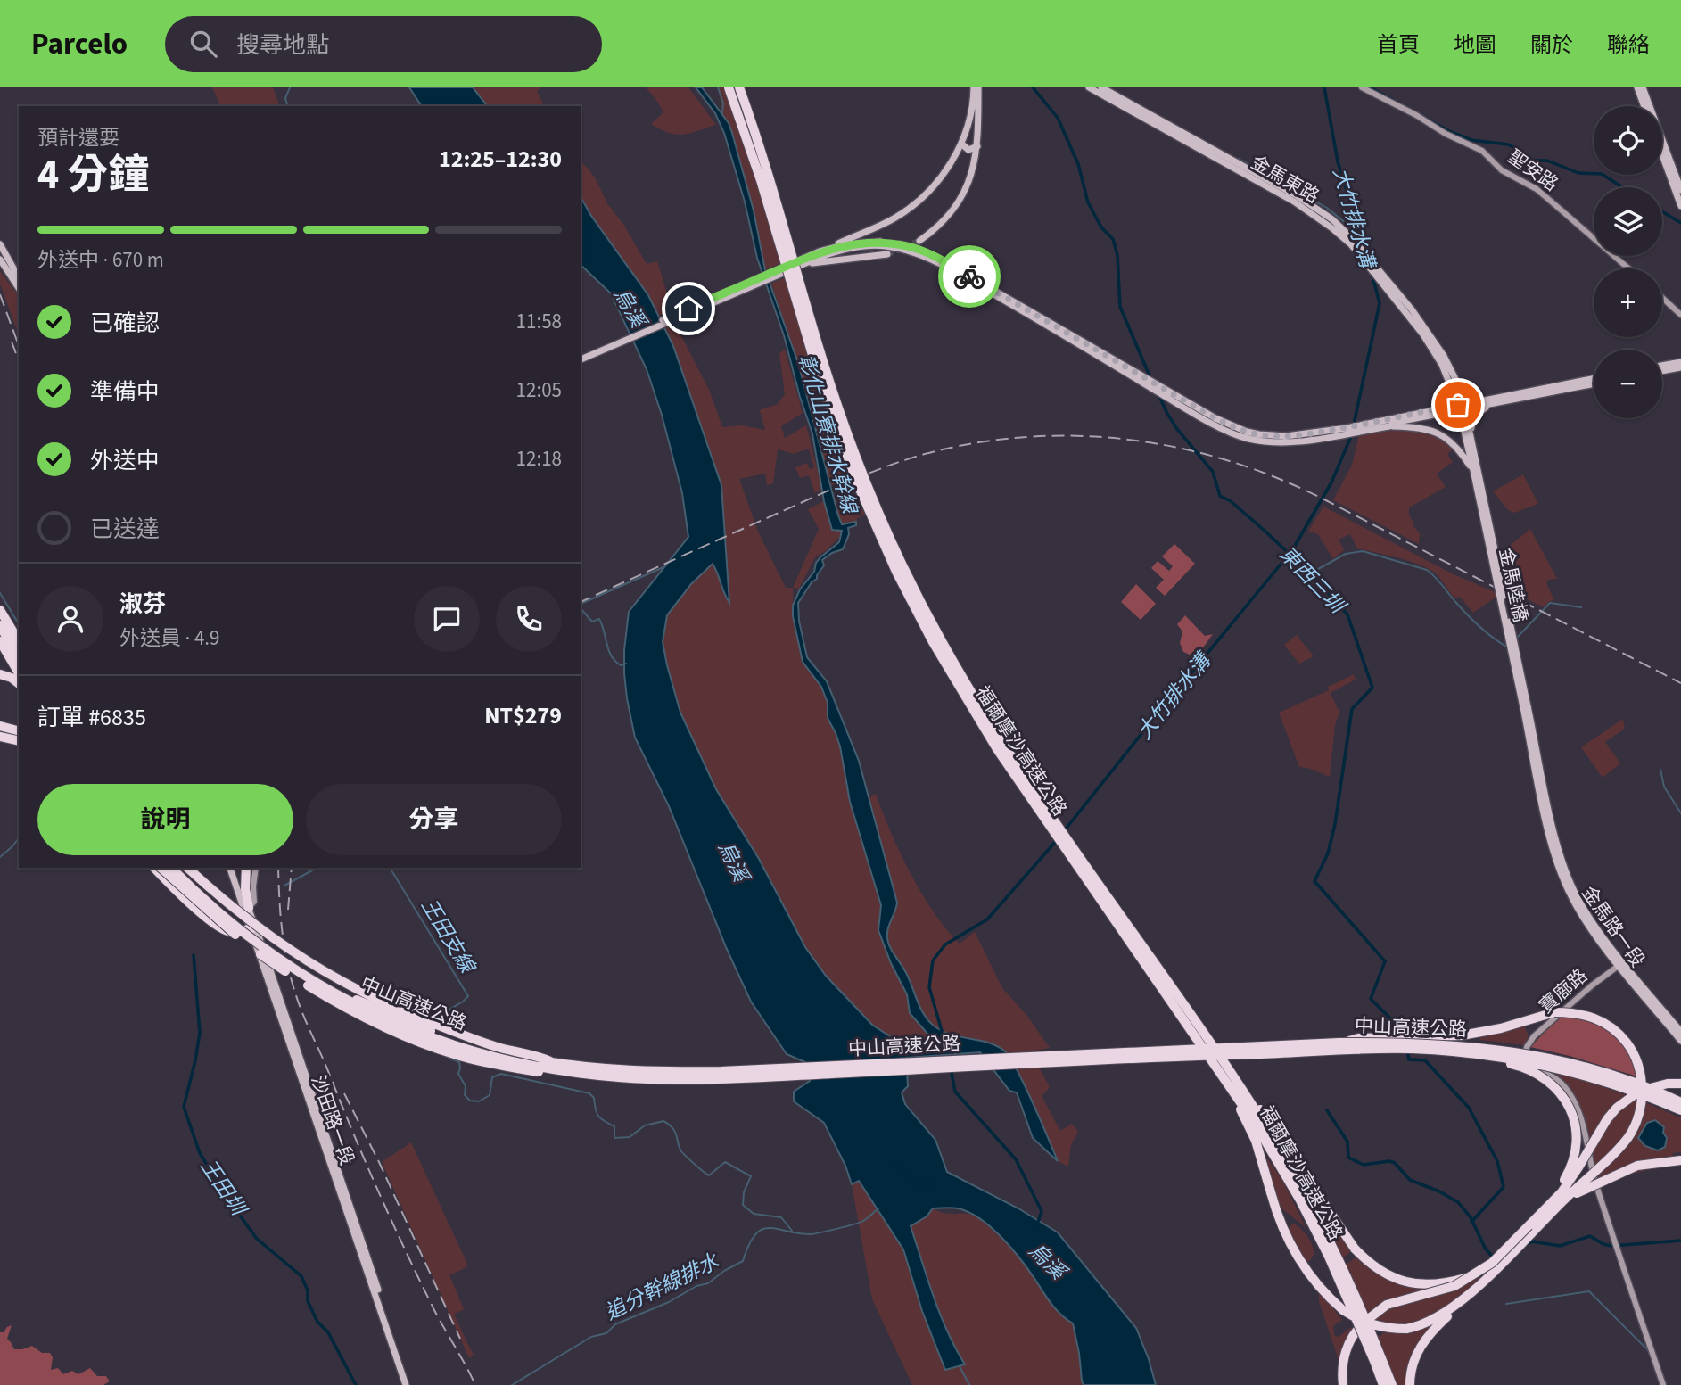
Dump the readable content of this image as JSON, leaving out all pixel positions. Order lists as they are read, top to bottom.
{
  "streets": {
    "highway": ["福爾摩沙高速公路", "中山高速公路"],
    "main road": [
      "金馬東路",
      "金馬陸橋",
      "金馬路一段",
      "沙田路一段"
    ],
    "street": ["聖安路", "寶廍路"]
  },
  "crossings": [
    ["金馬陸橋", "金馬路一段"],
    ["金馬路一段", "寶廍路"]
  ],
  "water": [
    "大竹排水溝",
    "烏溪",
    "彰化山寮排水幹線",
    "東西三圳",
    "王田支線",
    "王田圳",
    "追分幹線排水"
  ],
  "page": {
    "header": "Parcelo",
    "search": "搜尋地點",
    "nav": [
      "首頁",
      "地圖",
      "關於",
      "聯絡"
    ],
    "map_buttons": ["+", "−"],
    "heading": ["4 分鐘", "預計還要", "12:25–12:30"],
    "panel": [
      "淑芬",
      "外送員 · 4.9",
      "訂單 #6835",
      "NT$279"
    ],
    "bar": "外送中 · 670 m",
    "list": [
      ["已確認", "11:58"],
      ["準備中", "12:05"],
      ["外送中", "12:18"],
      "已送達"
    ],
    "buttons": ["說明", "分享"]
  }
}
